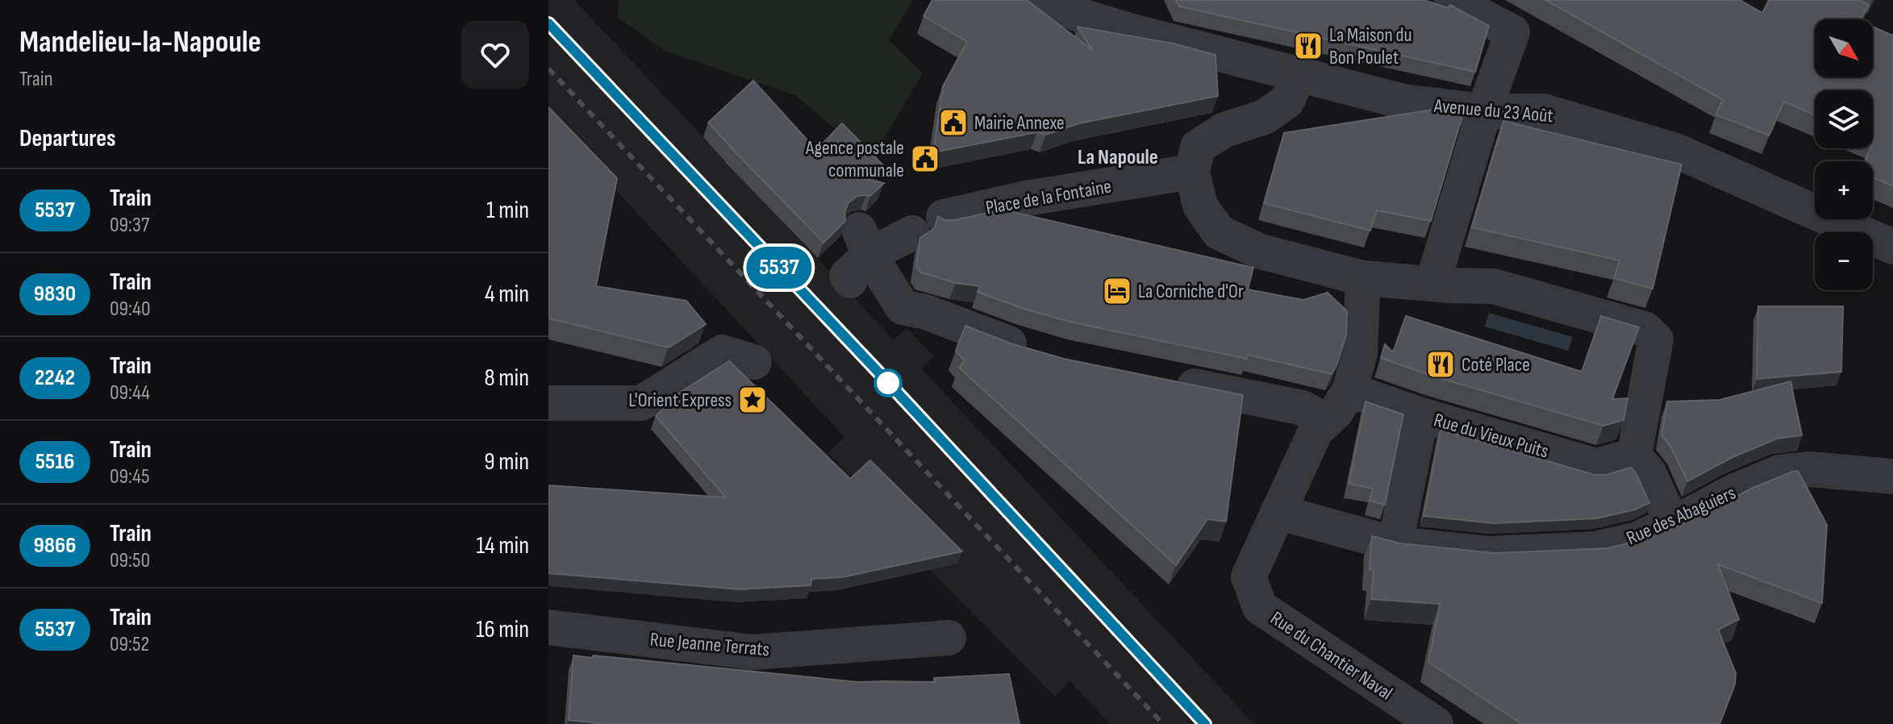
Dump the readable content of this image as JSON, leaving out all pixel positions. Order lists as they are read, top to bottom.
{
  "streets": {
    "street": [
      "Avenue du 23 Août",
      "Place de la Fontaine",
      "Rue du Vieux Puits",
      "Rue des Abaguiers",
      "Rue Jeanne Terrats",
      "Rue du Chantier Naval"
    ]
  },
  "crossings": [
    ["Rue du Vieux Puits", "Rue du Chantier Naval"],
    ["Rue des Abaguiers", "Rue du Chantier Naval"]
  ],
  "districts": ["La Napoule"],
  "places": {
    "restaurant": ["La Maison du Bon Poulet", "Coté Place"],
    "public building": ["Mairie Annexe", "Agence postale communale"],
    "hotel": ["La Corniche d'Or"],
    "place": ["L'Orient Express"]
  },
  "north": "bottom right",
  "page": {
    "heading": [
      ["Mandelieu-la-Napoule", "Train"],
      "Departures"
    ],
    "on_map": "5537",
    "map_buttons": ["+", "−"],
    "list": [
      {
        "mark": "5537",
        "name": "Train",
        "note": "09:37",
        "value": "1 min"
      },
      {
        "mark": "9830",
        "name": "Train",
        "note": "09:40",
        "value": "4 min"
      },
      {
        "mark": "2242",
        "name": "Train",
        "note": "09:44",
        "value": "8 min"
      },
      {
        "mark": "5516",
        "name": "Train",
        "note": "09:45",
        "value": "9 min"
      },
      {
        "mark": "9866",
        "name": "Train",
        "note": "09:50",
        "value": "14 min"
      },
      {
        "mark": "5537",
        "name": "Train",
        "note": "09:52",
        "value": "16 min"
      }
    ]
  }
}
